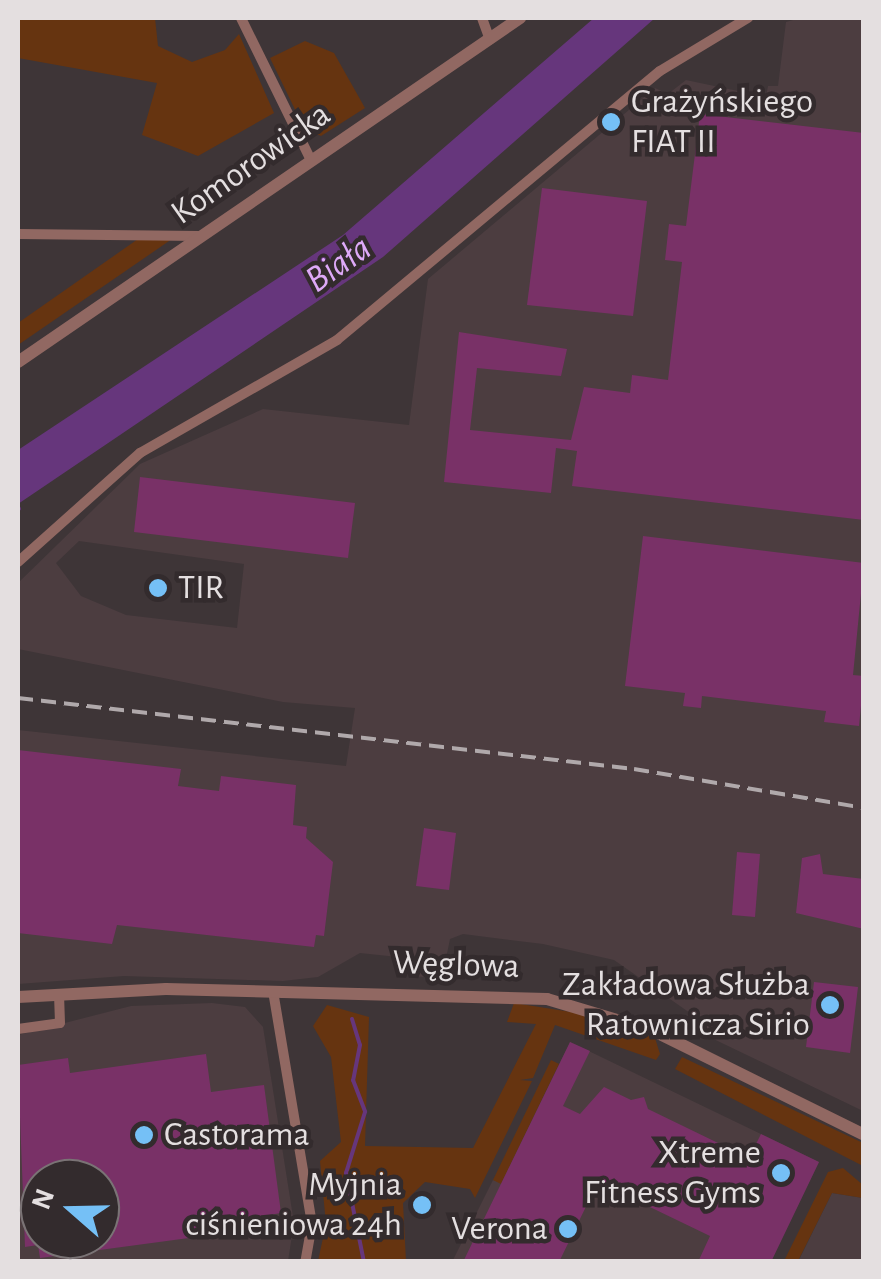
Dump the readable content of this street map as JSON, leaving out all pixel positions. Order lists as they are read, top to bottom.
{
  "streets": {
    "street": ["Komorowicka", "Węglowa"]
  },
  "water": ["Biała"],
  "places": [
    "Grażyńskiego FIAT II",
    "TIR",
    "Zakładowa Służba Ratownicza Sirio",
    "Castorama",
    "Xtreme Fitness Gyms",
    "Myjnia ciśnieniowa 24h",
    "Verona"
  ],
  "north": "left"
}
